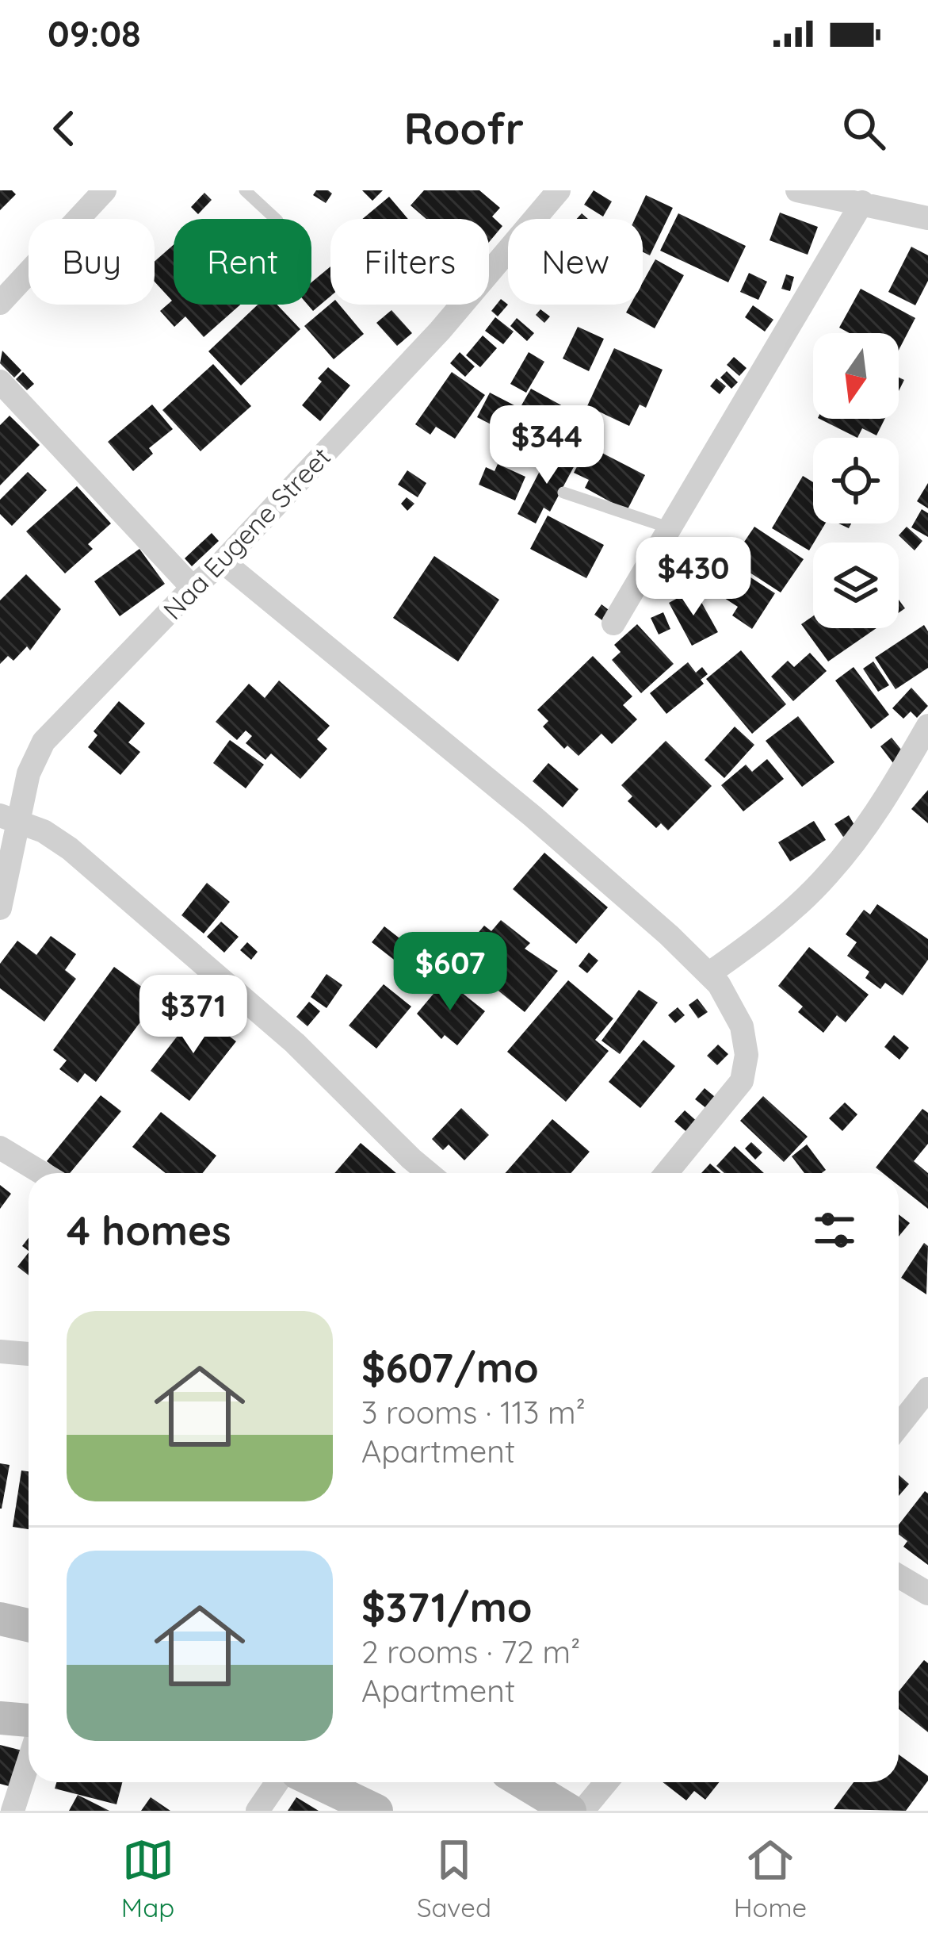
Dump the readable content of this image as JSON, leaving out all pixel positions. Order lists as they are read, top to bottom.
{
  "streets": {
    "street": ["Naa Eugene Street"]
  },
  "north": "bottom",
  "page": {
    "status": "09:08",
    "header": "Roofr",
    "chip": [
      "Buy",
      "Rent",
      "Filters",
      "New"
    ],
    "price": [
      "$344",
      "$430",
      "$607",
      "$371"
    ],
    "heading": "4 homes",
    "list": [
      {
        "name": "$607/mo",
        "note": "3 rooms · 113 m² · Apartment"
      },
      {
        "name": "$371/mo",
        "note": "2 rooms · 72 m² · Apartment"
      }
    ],
    "tabs": ["Map", "Saved", "Home"]
  }
}
